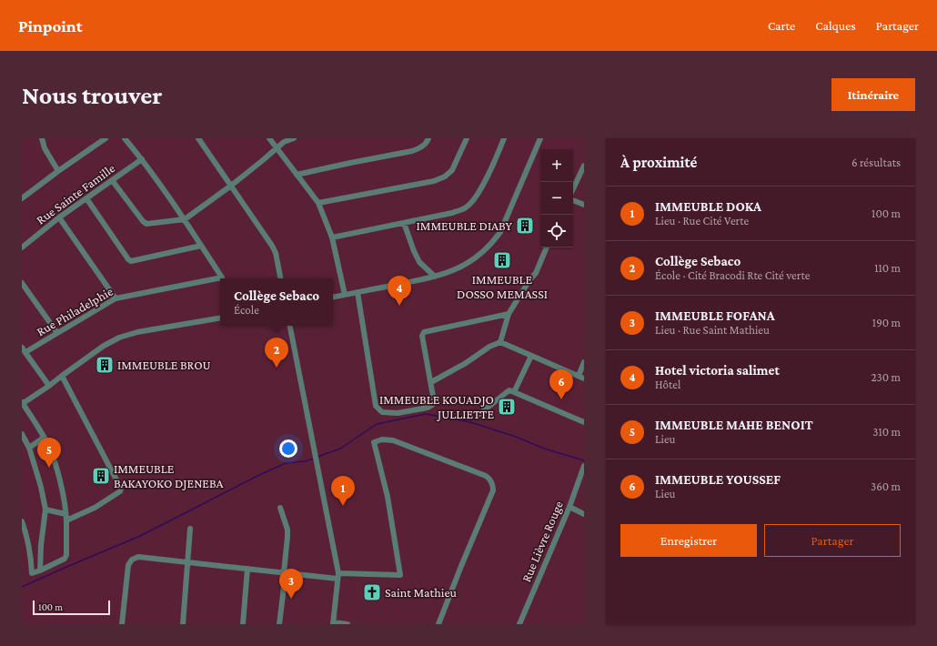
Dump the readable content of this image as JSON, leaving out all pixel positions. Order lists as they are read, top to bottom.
{
  "streets": {
    "street": ["Rue Sainte Famille", "Rue Philadelphie", "Rue Lièvre Rouge"]
  },
  "places": {
    "building": [
      "IMMEUBLE DIABY",
      "IMMEUBLE DOSSO MEMASSI",
      "IMMEUBLE BROU",
      "IMMEUBLE KOUADJO JULLIETTE",
      "IMMEUBLE BAKAYOKO DJENEBA"
    ],
    "church": ["Saint Mathieu"]
  },
  "scale_bar": "100 m",
  "page": {
    "header": "Pinpoint",
    "nav": ["Carte", "Calques", "Partager"],
    "buttons": [
      "Itinéraire",
      ["Enregistrer", "Partager"]
    ],
    "title": "Nous trouver",
    "heading": ["À proximité", "6 résultats"],
    "map_buttons": ["+", "−"],
    "list": [
      {
        "mark": "1",
        "name": "IMMEUBLE DOKA",
        "note": "Lieu · Rue Cité Verte",
        "value": "100 m"
      },
      {
        "mark": "2",
        "name": "Collège Sebaco",
        "note": "École · Cité Bracodi Rte Cité verte",
        "value": "110 m"
      },
      {
        "mark": "3",
        "name": "IMMEUBLE FOFANA",
        "note": "Lieu · Rue Saint Mathieu",
        "value": "190 m"
      },
      {
        "mark": "4",
        "name": "Hotel victoria salimet",
        "note": "Hôtel",
        "value": "230 m"
      },
      {
        "mark": "5",
        "name": "IMMEUBLE MAHE BENOIT",
        "note": "Lieu",
        "value": "310 m"
      },
      {
        "mark": "6",
        "name": "IMMEUBLE YOUSSEF",
        "note": "Lieu",
        "value": "360 m"
      }
    ],
    "pins": [
      "4",
      "2",
      "6",
      "5",
      "1",
      "3"
    ],
    "popup": ["Collège Sebaco", "École"],
    "scale": "100 m"
  }
}
